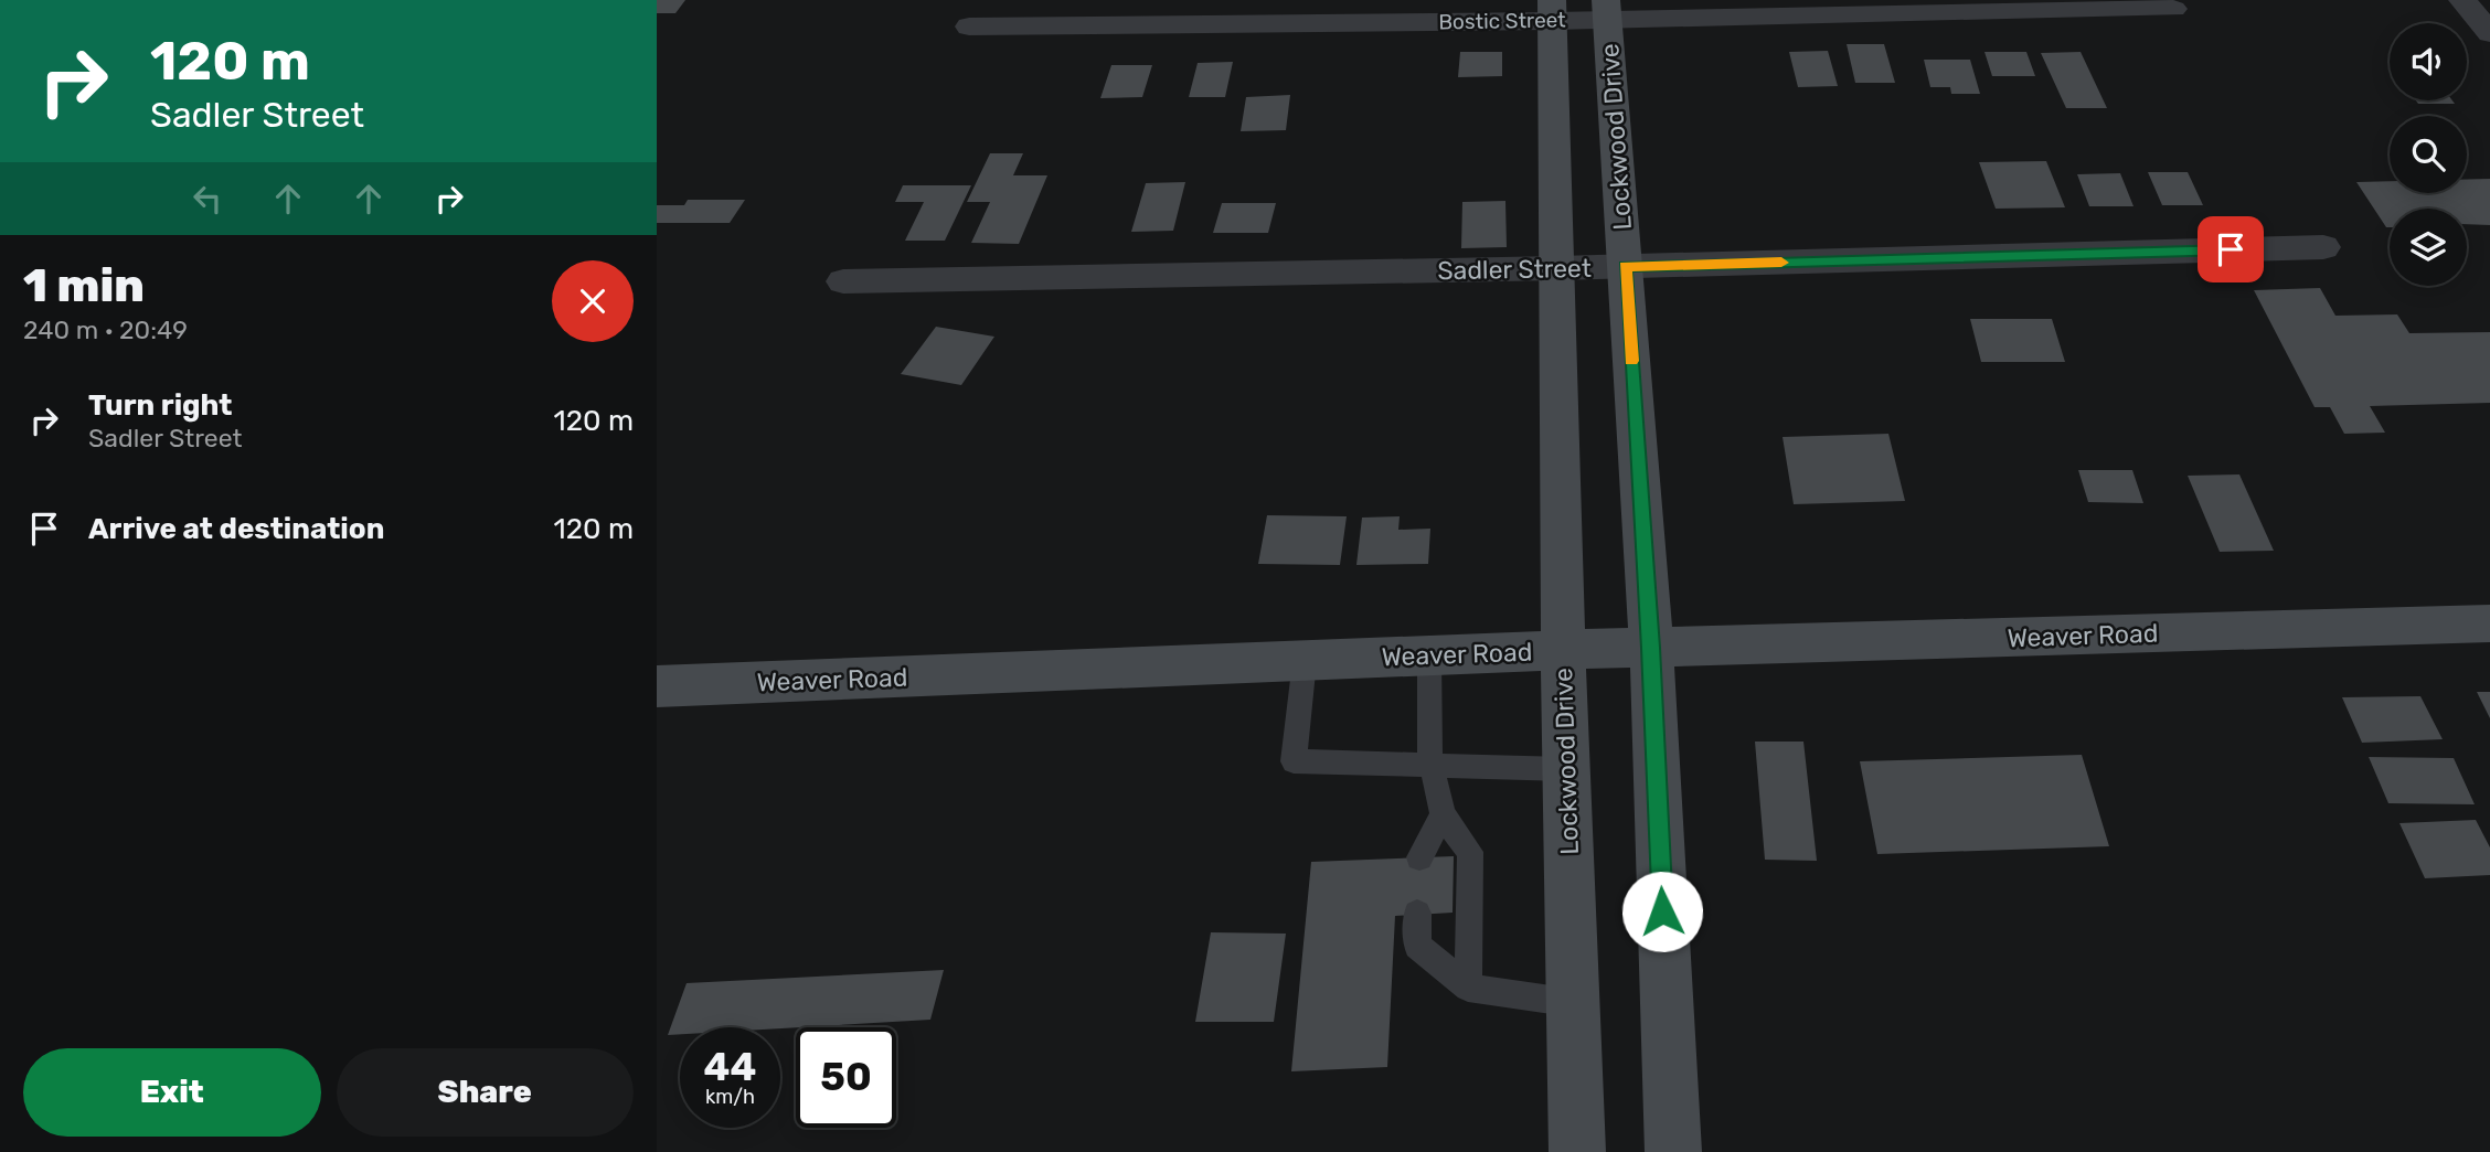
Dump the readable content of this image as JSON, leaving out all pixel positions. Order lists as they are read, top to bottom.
{
  "streets": {
    "main road": ["Lockwood Drive", "Weaver Road"],
    "street": ["Bostic Street", "Sadler Street"]
  },
  "crossings": [
    ["Bostic Street", "Lockwood Drive"],
    ["Lockwood Drive", "Sadler Street"],
    ["Lockwood Drive", "Weaver Road"]
  ],
  "page": {
    "turn": ["120 m", "Sadler Street"],
    "heading": ["1 min", "240 m · 20:49"],
    "list": [
      {
        "name": "Turn right",
        "note": "Sadler Street",
        "value": "120 m"
      },
      {
        "name": "Arrive at destination",
        "value": "120 m"
      }
    ],
    "speed": "44 km/h",
    "limit": "50",
    "buttons": ["Exit", "Share"]
  }
}
